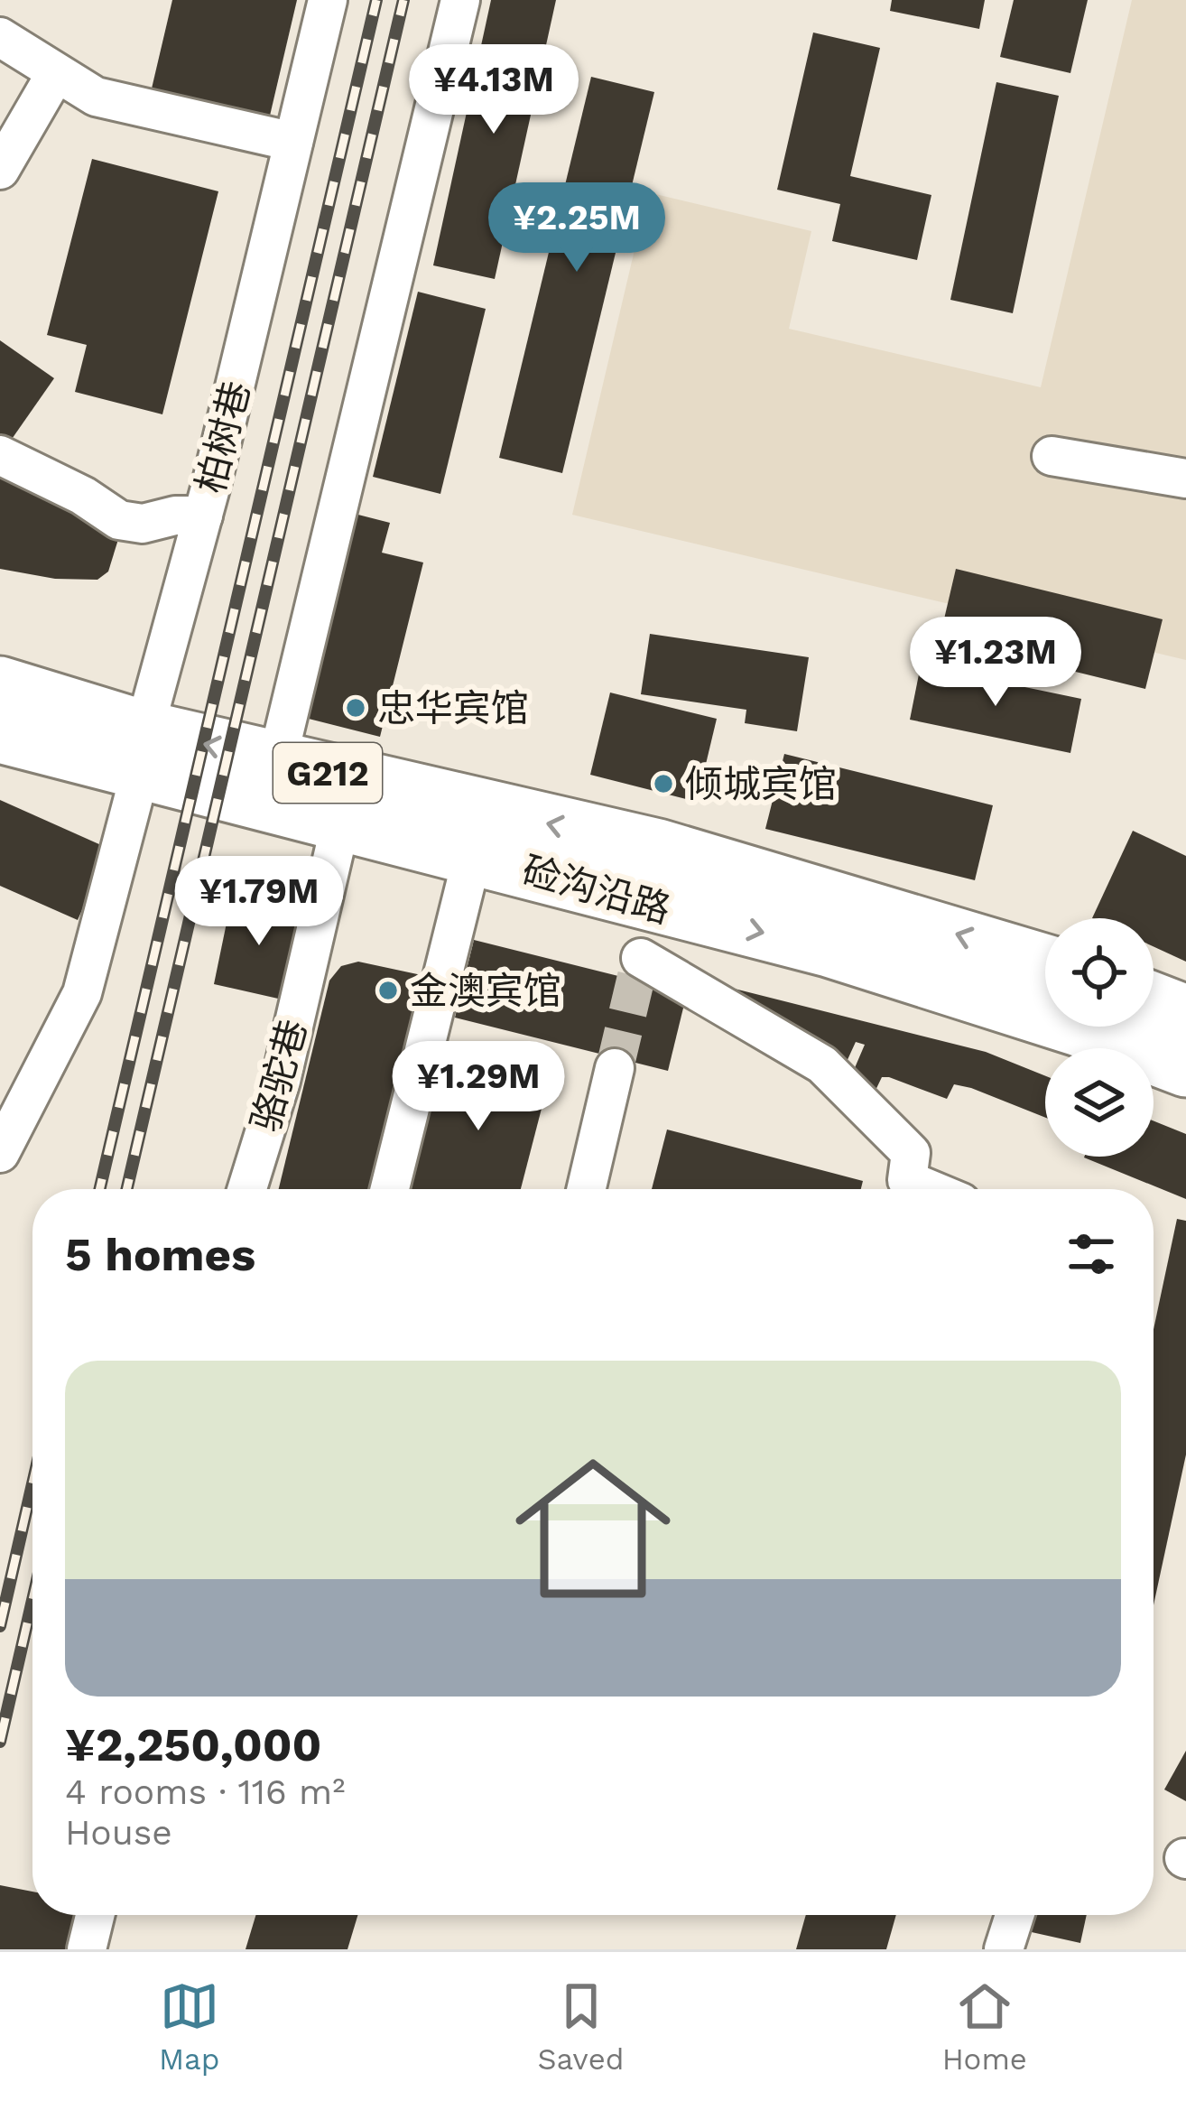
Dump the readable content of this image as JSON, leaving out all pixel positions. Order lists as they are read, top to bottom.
{
  "streets": {
    "highway": ["G212", "硷沟沿路"],
    "street": ["柏树巷", "骆驼巷"]
  },
  "crossings": [
    ["柏树巷", "硷沟沿路"],
    ["硷沟沿路", "骆驼巷"]
  ],
  "places": ["忠华宾馆", "倾城宾馆", "金澳宾馆"],
  "page": {
    "price": [
      "¥4.13M",
      "¥2.25M",
      "¥1.23M",
      "¥1.79M",
      "¥1.29M"
    ],
    "heading": "5 homes",
    "list": [
      {
        "name": "¥2,250,000",
        "note": "4 rooms · 116 m² · House"
      }
    ],
    "tabs": ["Map", "Saved", "Home"]
  }
}
